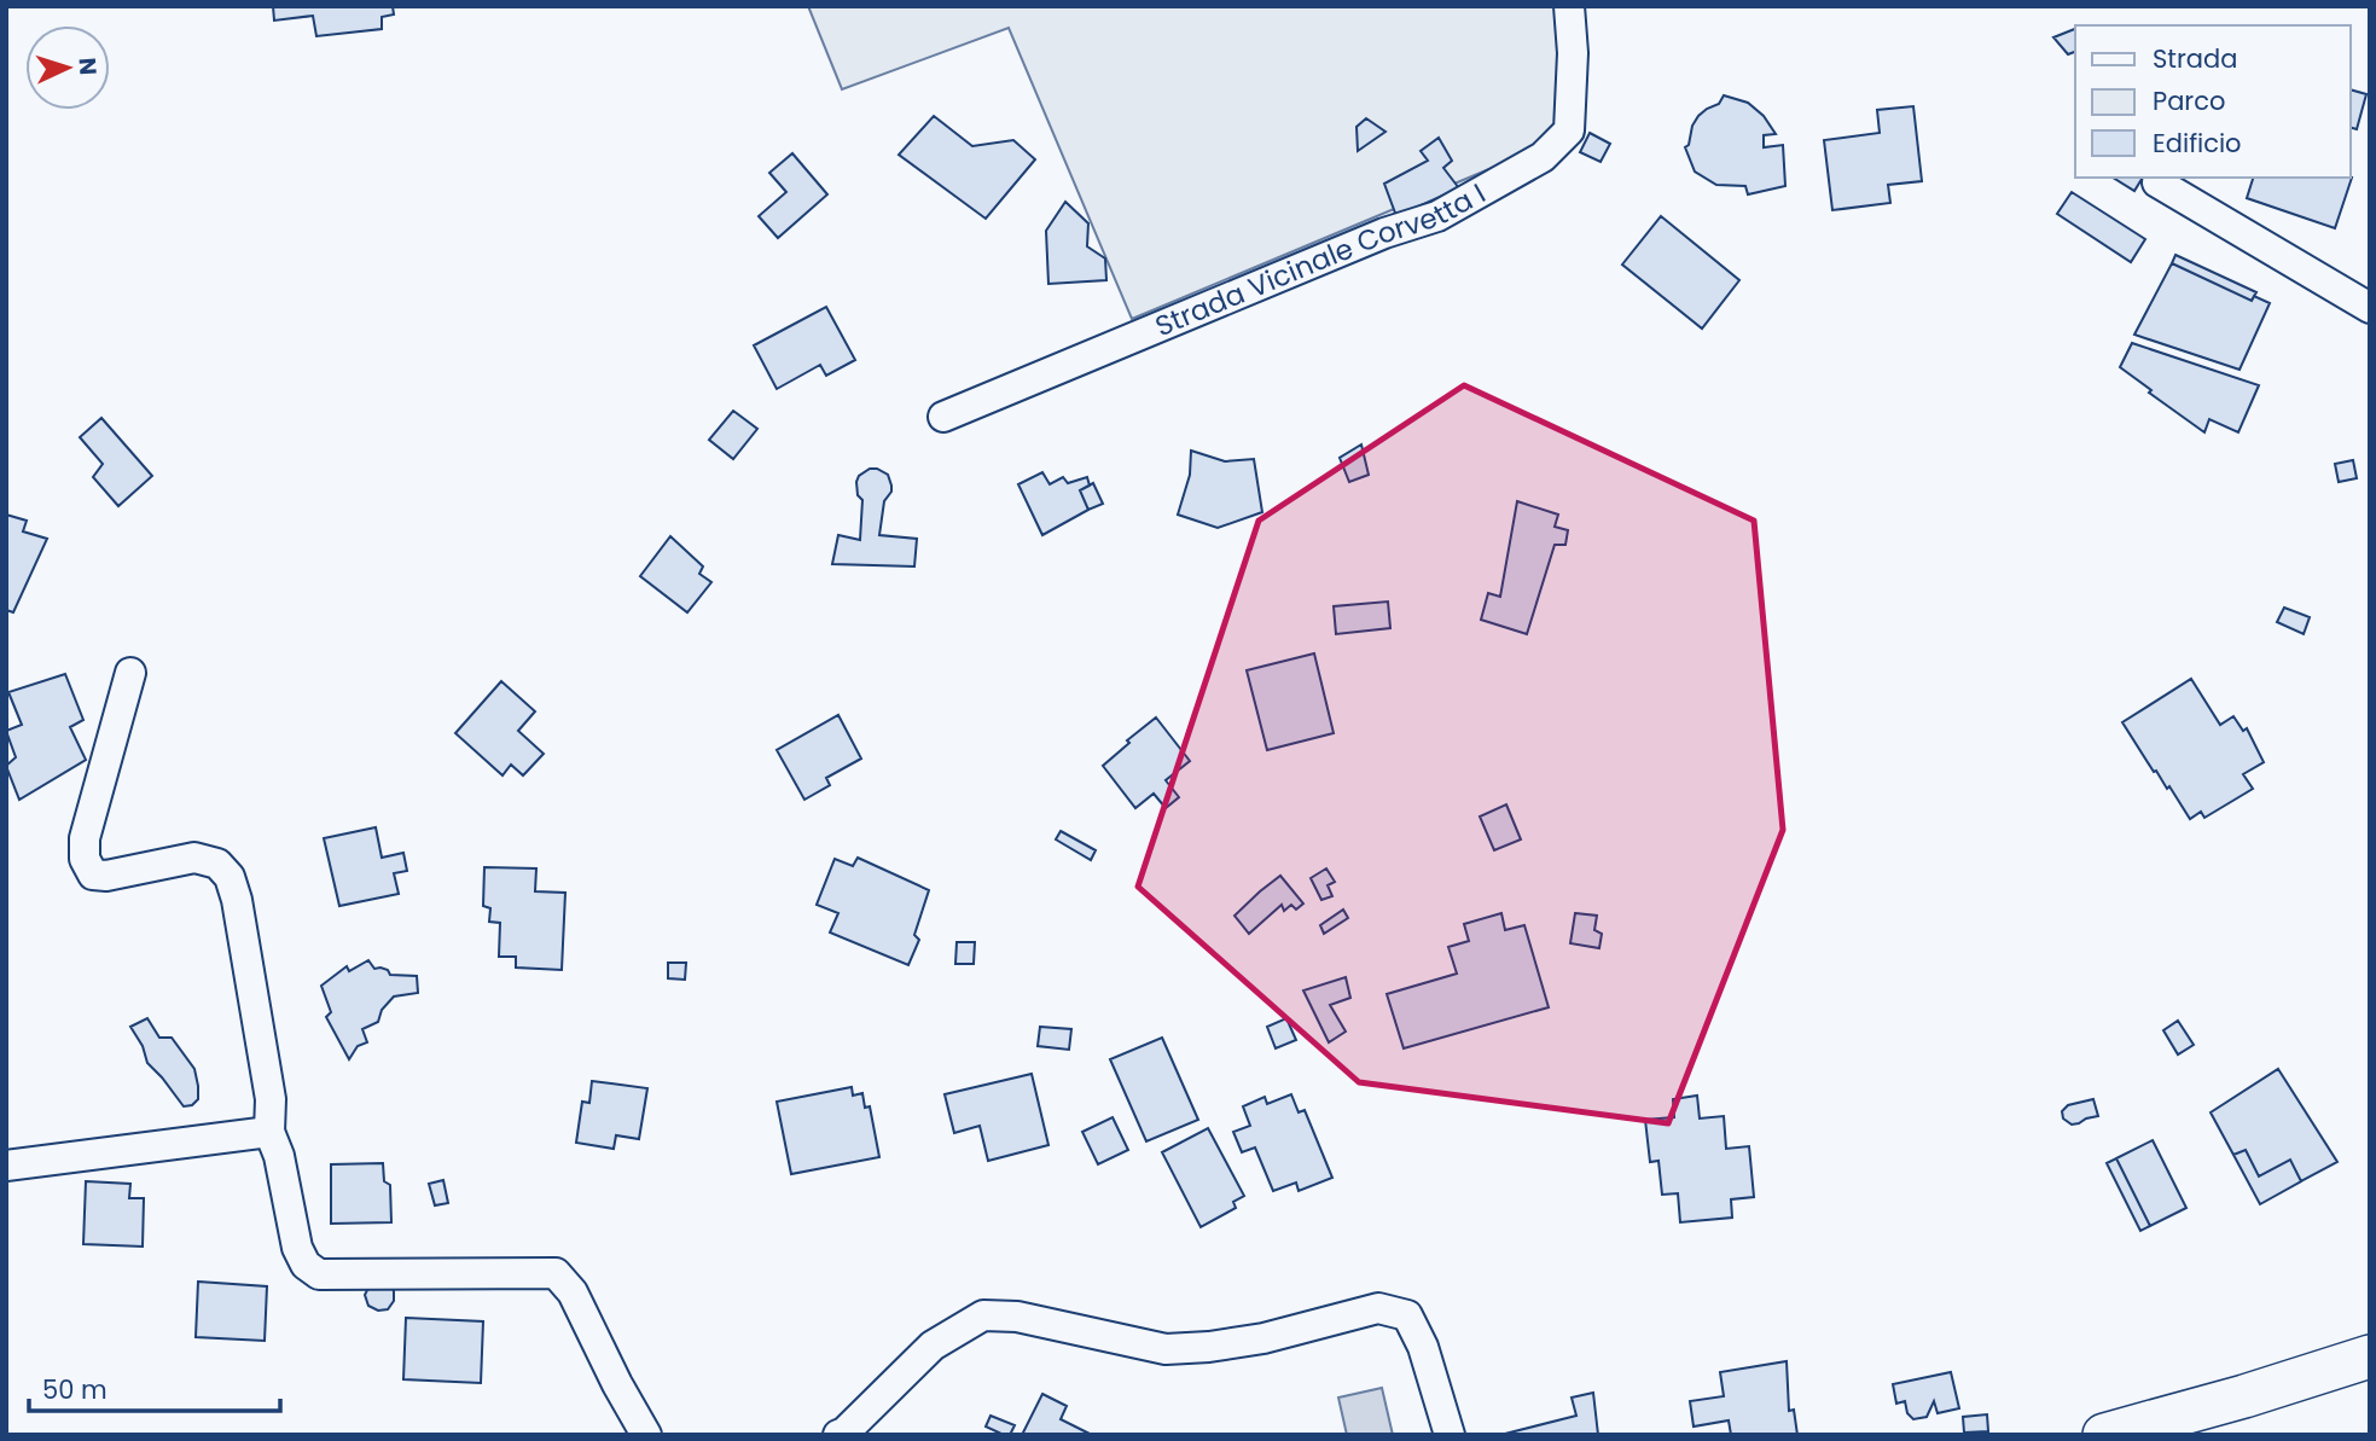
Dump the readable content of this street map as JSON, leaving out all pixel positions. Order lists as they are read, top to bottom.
{
  "streets": {
    "street": ["Strada Vicinale Corvetta I"]
  },
  "legend": ["Strada", "Parco", "Edificio"],
  "scale_bar": "50 m",
  "north": "right"
}
